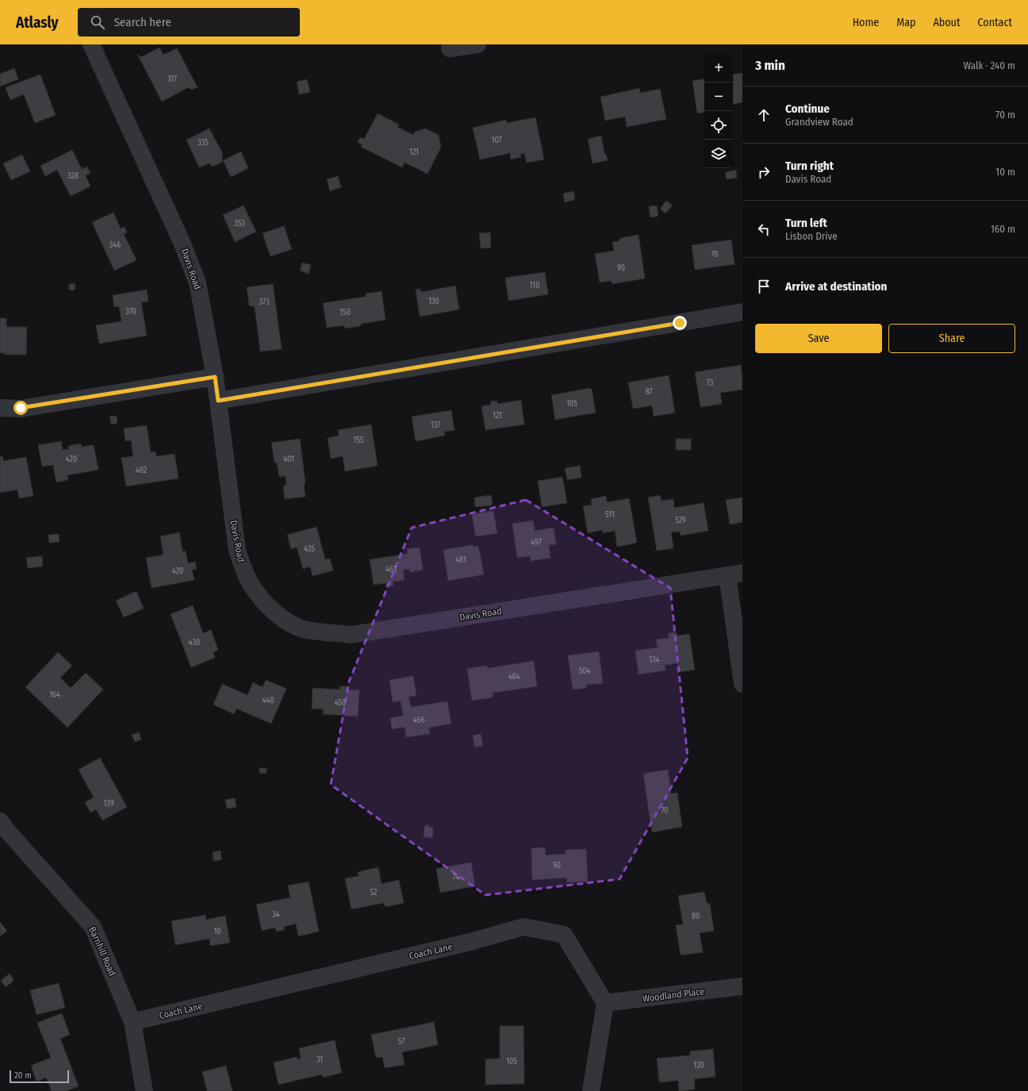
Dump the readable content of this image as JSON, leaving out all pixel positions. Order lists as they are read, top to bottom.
{
  "streets": {
    "street": [
      "Davis Road",
      "Barnhill Road",
      "Coach Lane",
      "Woodland Place"
    ]
  },
  "crossings": [
    ["Barnhill Road", "Coach Lane"],
    ["Coach Lane", "Woodland Place"]
  ],
  "house_numbers": [
    "317",
    "107",
    "335",
    "121",
    "328",
    "353",
    "346",
    "70",
    "90",
    "110",
    "130",
    "373",
    "370",
    "150",
    "73",
    "87",
    "105",
    "121",
    "137",
    "155",
    "420",
    "401",
    "402",
    "511",
    "529",
    "497",
    "435",
    "481",
    "463",
    "420",
    "430",
    "514",
    "504",
    "484",
    "164",
    "440",
    "450",
    "466",
    "139",
    "70",
    "90",
    "74",
    "52",
    "34",
    "80",
    "10",
    "57",
    "31",
    "105",
    "120"
  ],
  "scale_bar": "20 m",
  "page": {
    "header": "Atlasly",
    "search": "Search here",
    "nav": [
      "Home",
      "Map",
      "About",
      "Contact"
    ],
    "heading": ["3 min", "Walk · 240 m"],
    "map_buttons": ["+", "−"],
    "list": [
      ["Continue", "Grandview Road", "70 m"],
      ["Turn right", "Davis Road", "10 m"],
      ["Turn left", "Lisbon Drive", "160 m"],
      "Arrive at destination"
    ],
    "buttons": ["Save", "Share"],
    "scale": "20 m"
  }
}
